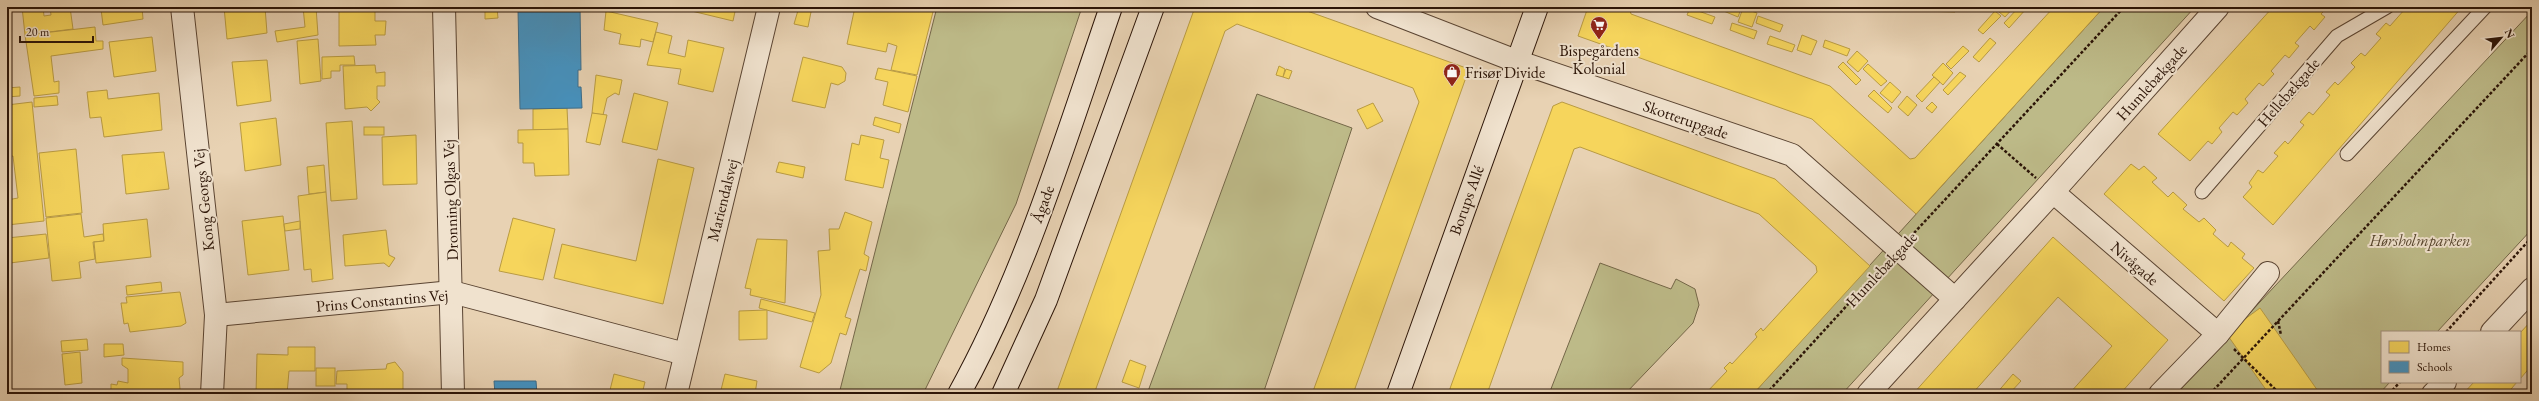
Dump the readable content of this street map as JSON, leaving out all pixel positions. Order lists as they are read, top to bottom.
{
  "streets": {
    "street": [
      "Humlebækgade",
      "Skotterupgade",
      "Kong Georgs Vej",
      "Dronning Olgas Vej",
      "Mariendalsvej",
      "Borups Allé",
      "Ågade",
      "Nivågade",
      "Prins Constantins Vej"
    ],
    "lane": ["Hellebækgade"]
  },
  "crossings": [
    ["Humlebækgade", "Skotterupgade"],
    ["Humlebækgade", "Nivågade"],
    ["Skotterupgade", "Borups Allé"],
    ["Kong Georgs Vej", "Prins Constantins Vej"],
    ["Dronning Olgas Vej", "Prins Constantins Vej"],
    ["Mariendalsvej", "Prins Constantins Vej"]
  ],
  "parks": ["Hørsholmparken"],
  "places": {
    "supermarket": ["Bispegårdens Kolonial"],
    "shop": ["Frisør Divide"]
  },
  "legend": ["Homes", "Schools"],
  "scale_bar": "20 m",
  "north": "top right"
}
